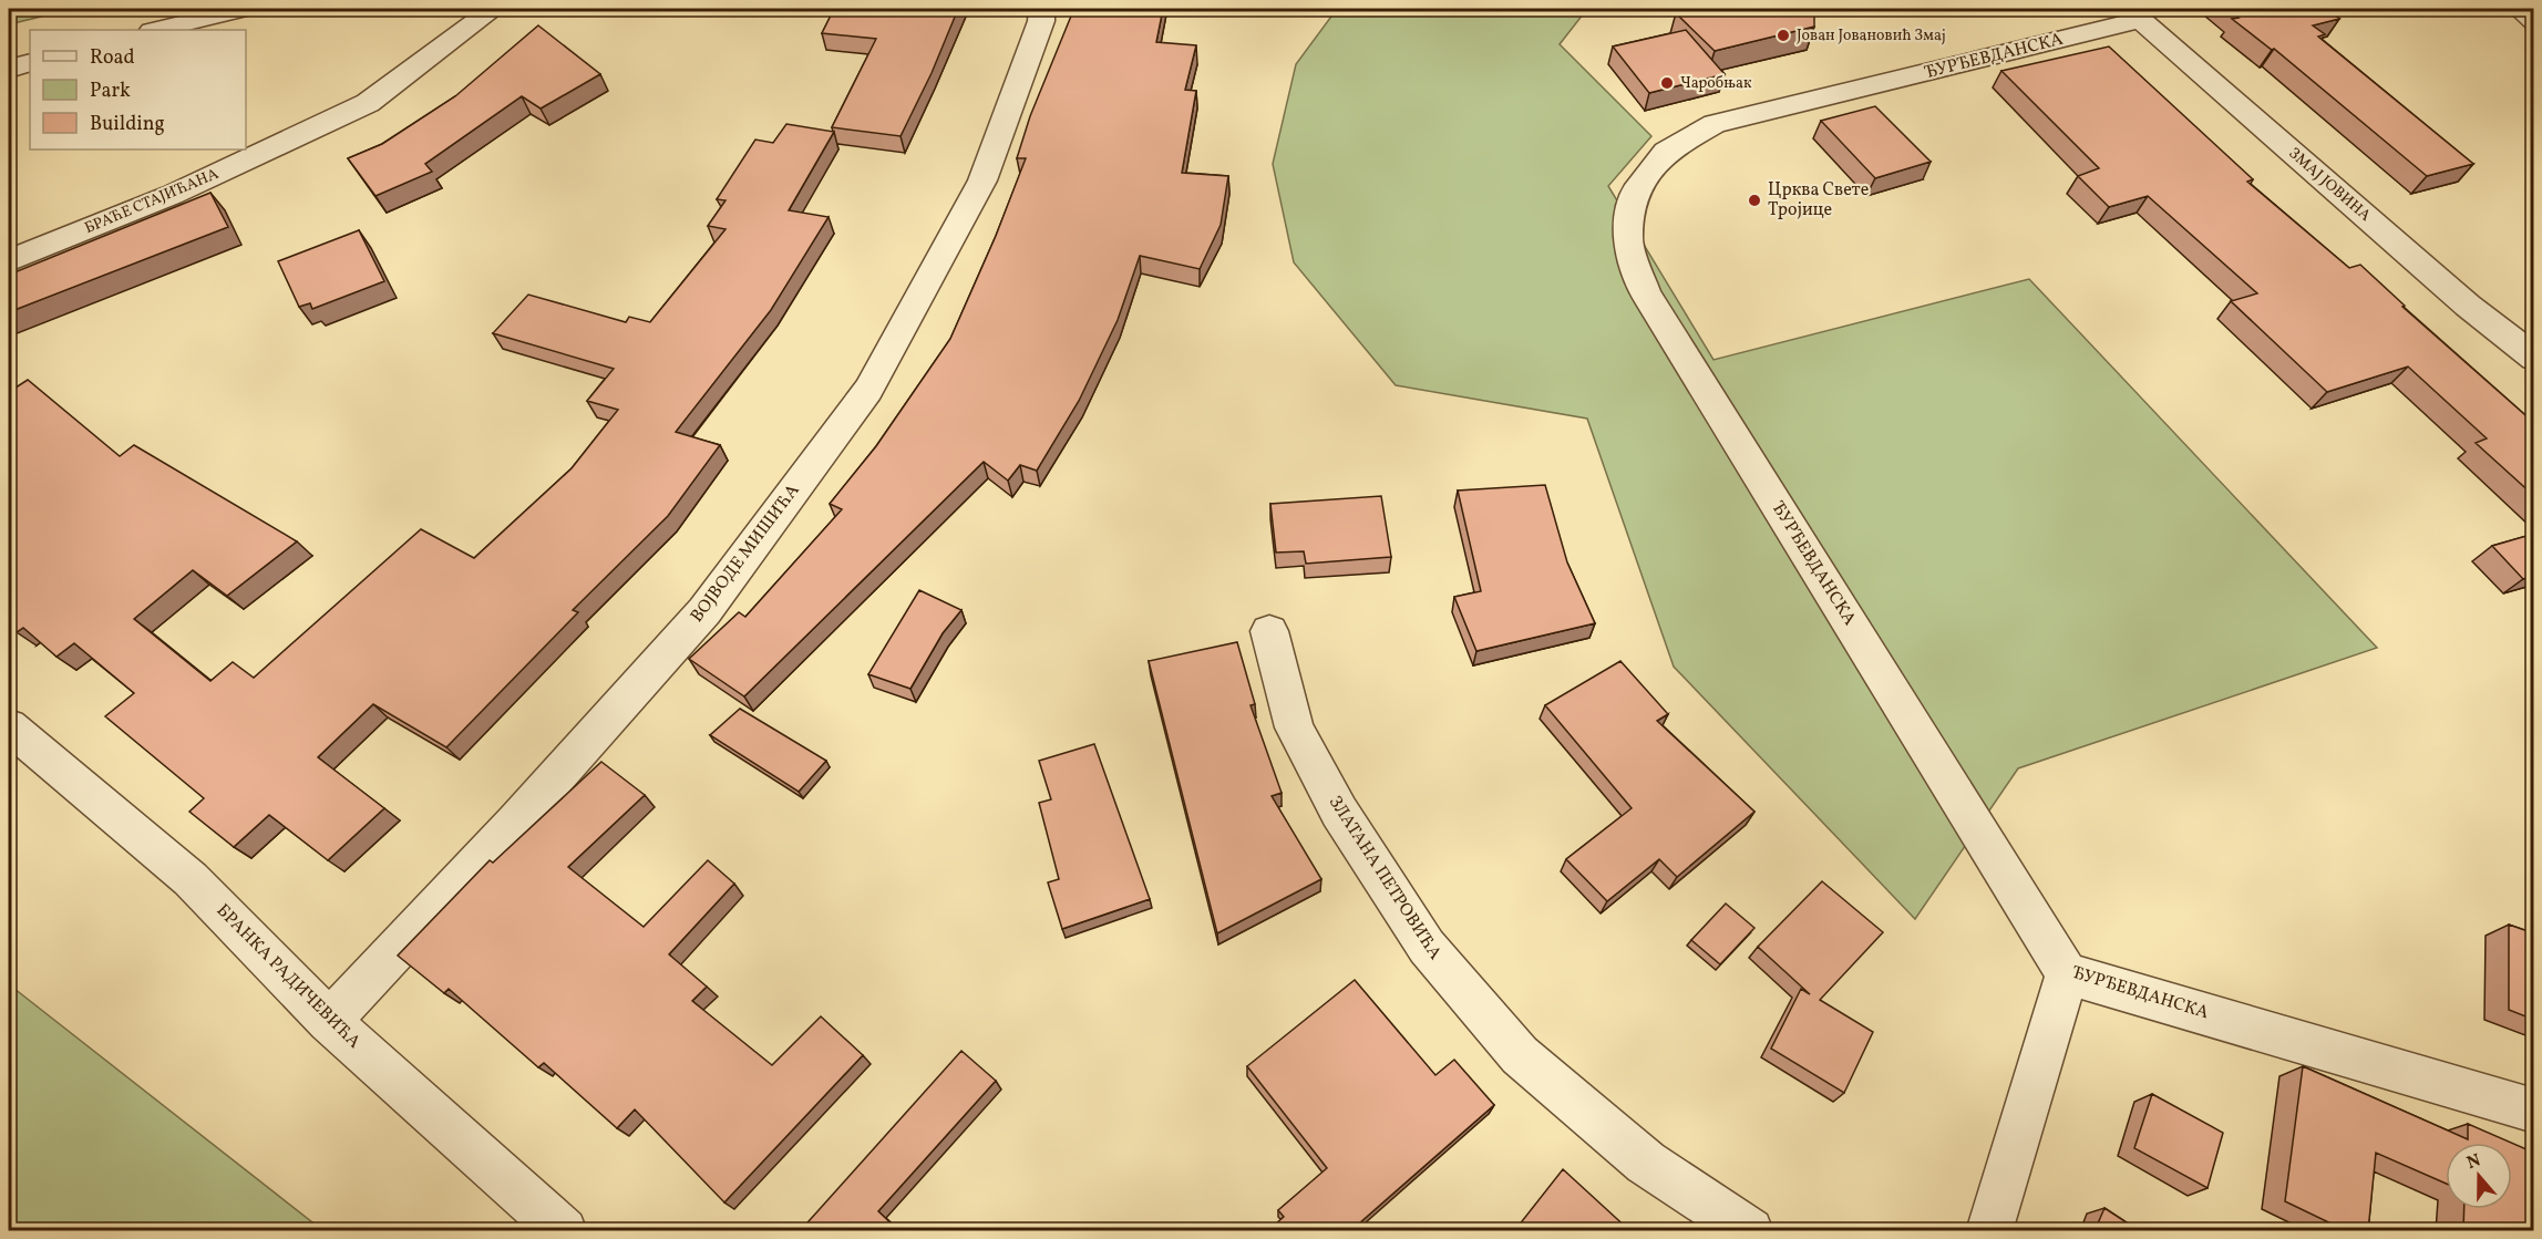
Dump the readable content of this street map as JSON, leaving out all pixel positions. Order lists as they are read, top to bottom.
{
  "streets": {
    "street": [
      "ЂУРЂЕВДАНСКА",
      "ЗМАЈ ЈОВИНА",
      "БРАЋЕ СТАЈИЋАНА",
      "ВОЈВОДЕ МИШИЋА",
      "ЗЛАТАНА ПЕТРОВИЋА",
      "БРАНКА РАДИЧЕВИЋА"
    ]
  },
  "crossings": [
    ["ЂУРЂЕВДАНСКА", "ЗМАЈ ЈОВИНА"],
    ["ВОЈВОДЕ МИШИЋА", "БРАНКА РАДИЧЕВИЋА"]
  ],
  "places": ["Јован Јовановић Змај", "Чаробњак", "Црква Свете Тројице"],
  "legend": ["Road", "Park", "Building"],
  "north": "top"
}
